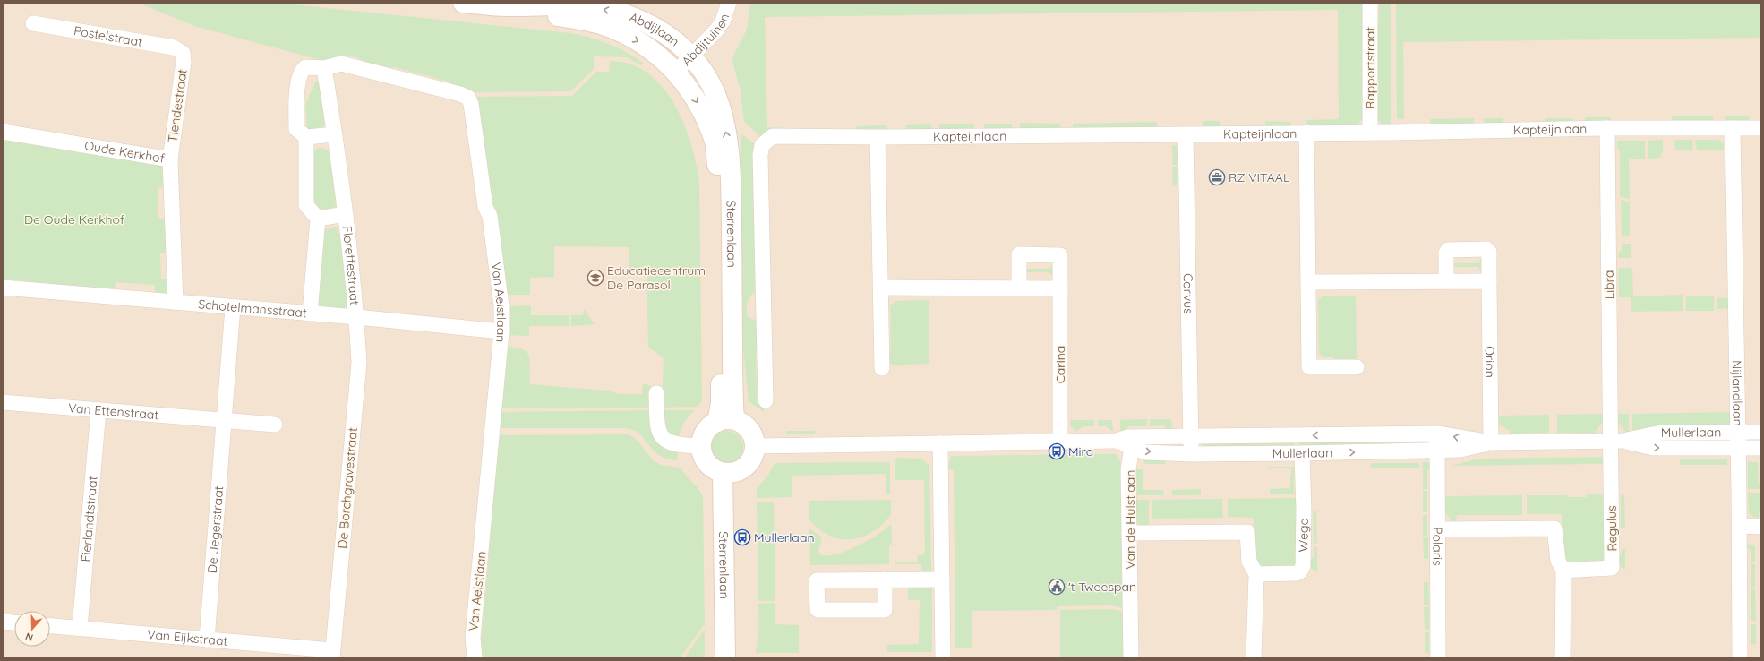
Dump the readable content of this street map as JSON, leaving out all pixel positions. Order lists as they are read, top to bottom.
{
  "streets": {
    "street": [
      "Abdijlaan",
      "Postelstraat",
      "Abdijtuinen",
      "Rapportstraat",
      "Tiendestraat",
      "Kapteijnlaan",
      "Oude Kerkhof",
      "Sterrenlaan",
      "Floreffestraat",
      "Libra",
      "Corvus",
      "Van Aelstlaan",
      "Schotelmansstraat",
      "Orion",
      "Carina",
      "Nijlandlaan",
      "Van Ettenstraat",
      "Mullerlaan",
      "De Borchgravestraat",
      "Fierlandtstraat",
      "Van de Hulstlaan",
      "Regulus",
      "De Jegerstraat",
      "Wega",
      "Polaris",
      "Van Eijkstraat"
    ]
  },
  "crossings": [
    ["Abdijlaan", "Abdijtuinen"],
    ["Abdijlaan", "Sterrenlaan"],
    ["Postelstraat", "Tiendestraat"],
    ["Abdijtuinen", "Sterrenlaan"],
    ["Rapportstraat", "Kapteijnlaan"],
    ["Tiendestraat", "Oude Kerkhof"],
    ["Kapteijnlaan", "Libra"],
    ["Kapteijnlaan", "Corvus"],
    ["Kapteijnlaan", "Nijlandlaan"],
    ["Oude Kerkhof", "Schotelmansstraat"],
    ["Sterrenlaan", "Mullerlaan"],
    ["Floreffestraat", "Van Aelstlaan"],
    ["Floreffestraat", "Schotelmansstraat"],
    ["Floreffestraat", "De Borchgravestraat"],
    ["Libra", "Mullerlaan"],
    ["Libra", "Regulus"],
    ["Corvus", "Mullerlaan"],
    ["Van Aelstlaan", "Schotelmansstraat"],
    ["Schotelmansstraat", "De Borchgravestraat"],
    ["Schotelmansstraat", "De Jegerstraat"],
    ["Orion", "Mullerlaan"],
    ["Carina", "Mullerlaan"],
    ["Nijlandlaan", "Mullerlaan"],
    ["Van Ettenstraat", "Fierlandtstraat"],
    ["Van Ettenstraat", "De Jegerstraat"],
    ["Mullerlaan", "Van de Hulstlaan"],
    ["Mullerlaan", "Regulus"],
    ["Mullerlaan", "Wega"],
    ["Mullerlaan", "Polaris"],
    ["De Borchgravestraat", "Van Eijkstraat"],
    ["Fierlandtstraat", "Van Eijkstraat"],
    ["De Jegerstraat", "Van Eijkstraat"]
  ],
  "parks": ["De Oude Kerkhof"],
  "places": {
    "office": ["RZ VITAAL"],
    "school or university": ["Educatiecentrum De Parasol"],
    "bus stop": ["Mira", "Mullerlaan"],
    "public building": ["'t Tweespan"]
  },
  "north": "bottom"
}
